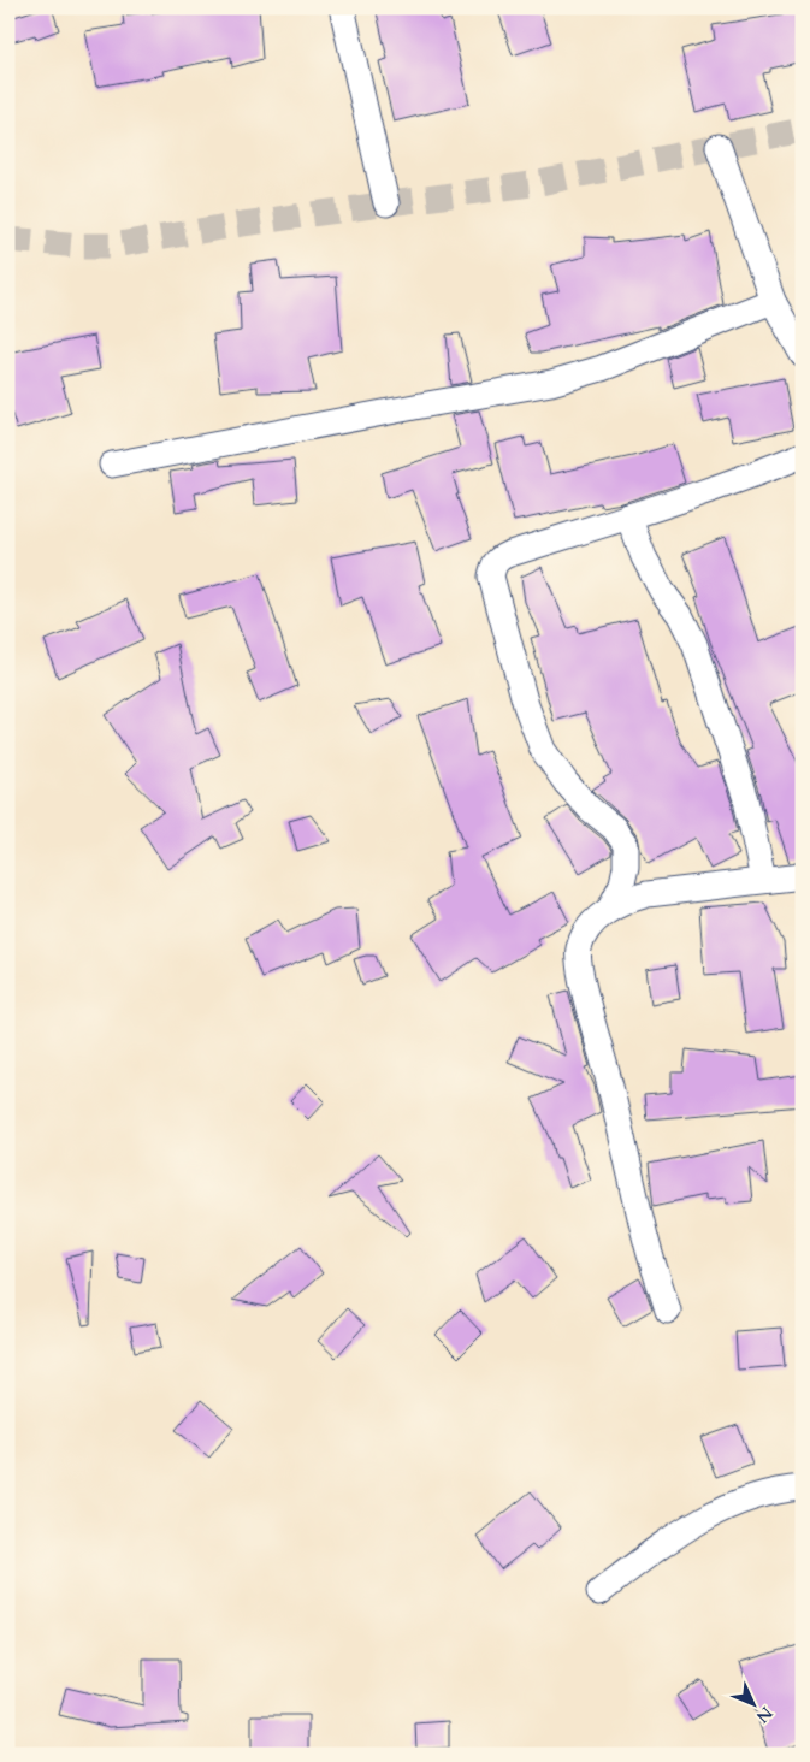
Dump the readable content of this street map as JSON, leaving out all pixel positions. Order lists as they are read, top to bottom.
{
  "north": "bottom right"
}
